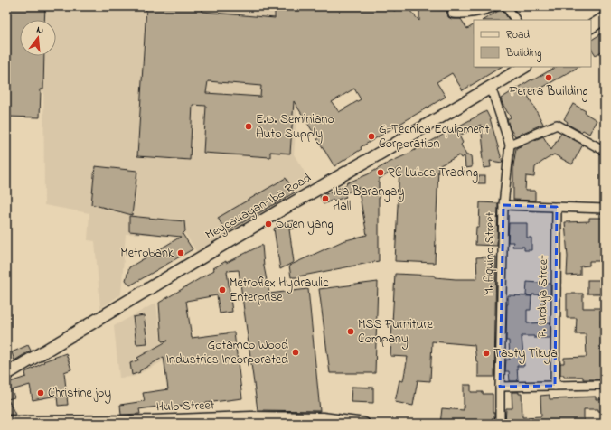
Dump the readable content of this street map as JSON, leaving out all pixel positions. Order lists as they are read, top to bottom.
{
  "streets": {
    "main road": ["Meycauayan-Iba Road"],
    "street": ["M. Aquino Street", "P. Urduja Street", "Hulo Street"]
  },
  "crossings": [
    ["Meycauayan-Iba Road", "M. Aquino Street"]
  ],
  "places": [
    "Ferera Building",
    "E.O. Seminiano Auto Supply",
    "G-Tecnica Equipment Corporation",
    "RC Lubes Trading",
    "Iba Barangay Hall",
    "Owen yang",
    "Metrobank",
    "Metroflex Hydraulic Enterprise",
    "MSS Furniture Company",
    "Gotamco Wood Industries Incorporated",
    "Tasty Tikya",
    "Christine joy"
  ],
  "legend": ["Road", "Building"],
  "north": "top"
}
